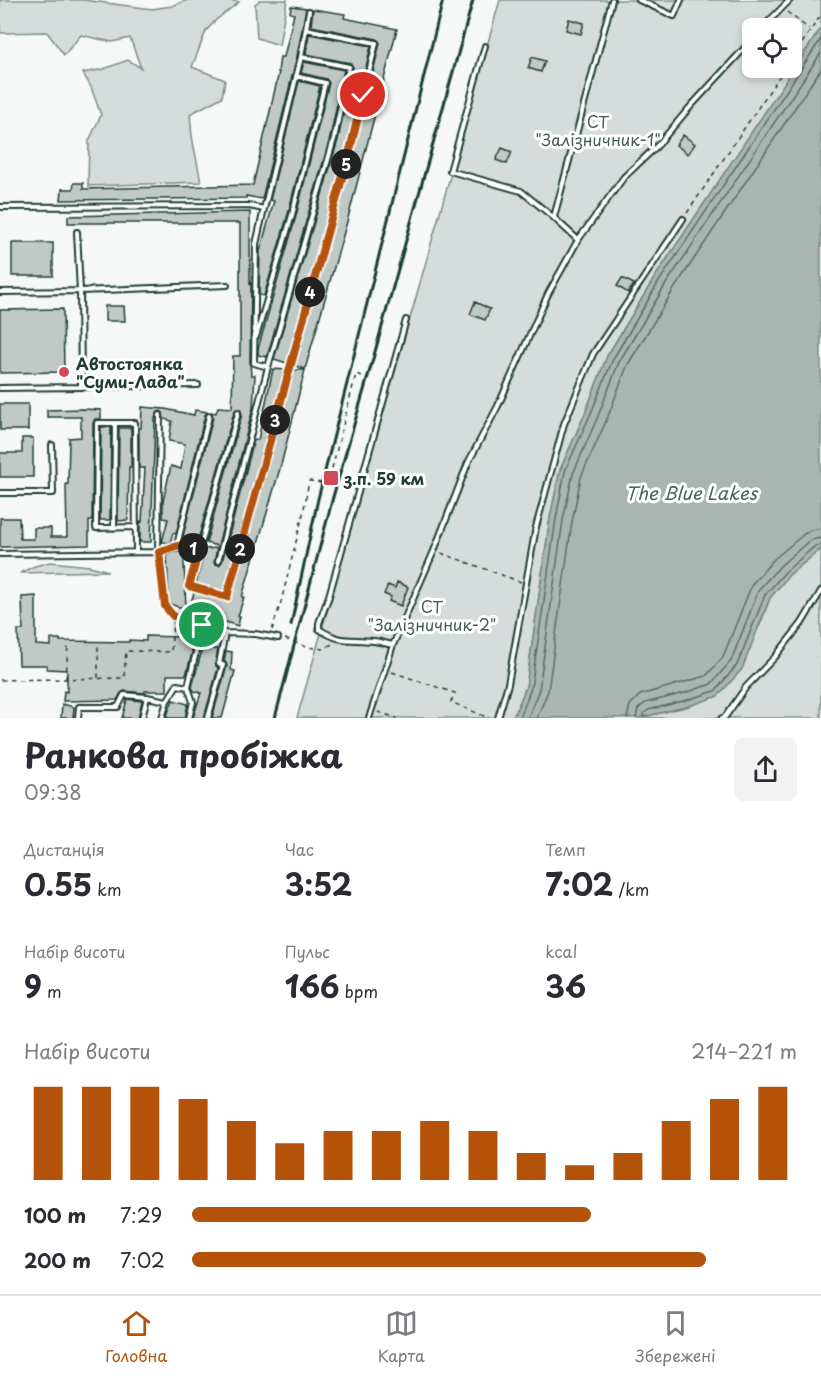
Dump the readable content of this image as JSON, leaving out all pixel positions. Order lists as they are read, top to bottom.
{
  "water": ["The Blue Lakes"],
  "parks": ["СТ \"Залізничник-1\"", "СТ \"Залізничник-2\""],
  "places": {
    "other": ["Автостоянка \"Суми-Лада\""],
    "transit": ["з.п. 59 км"]
  },
  "page": {
    "pins": [
      "5",
      "4",
      "3",
      "1",
      "2"
    ],
    "heading": ["Ранкова пробіжка", "09:38"],
    "stats": [
      ["Дистанція", "0.55 km"],
      ["Час", "3:52"],
      ["Темп", "7:02 /km"],
      ["Набір висоти", "9 m"],
      ["Пульс", "166 bpm"],
      ["kcal", "36"]
    ],
    "chart": ["Набір висоти", "214–221 m"],
    "list": [
      {
        "name": "100 m",
        "note": "7:29"
      },
      {
        "name": "200 m",
        "note": "7:02"
      }
    ],
    "tabs": ["Головна", "Карта", "Збережені"]
  }
}
